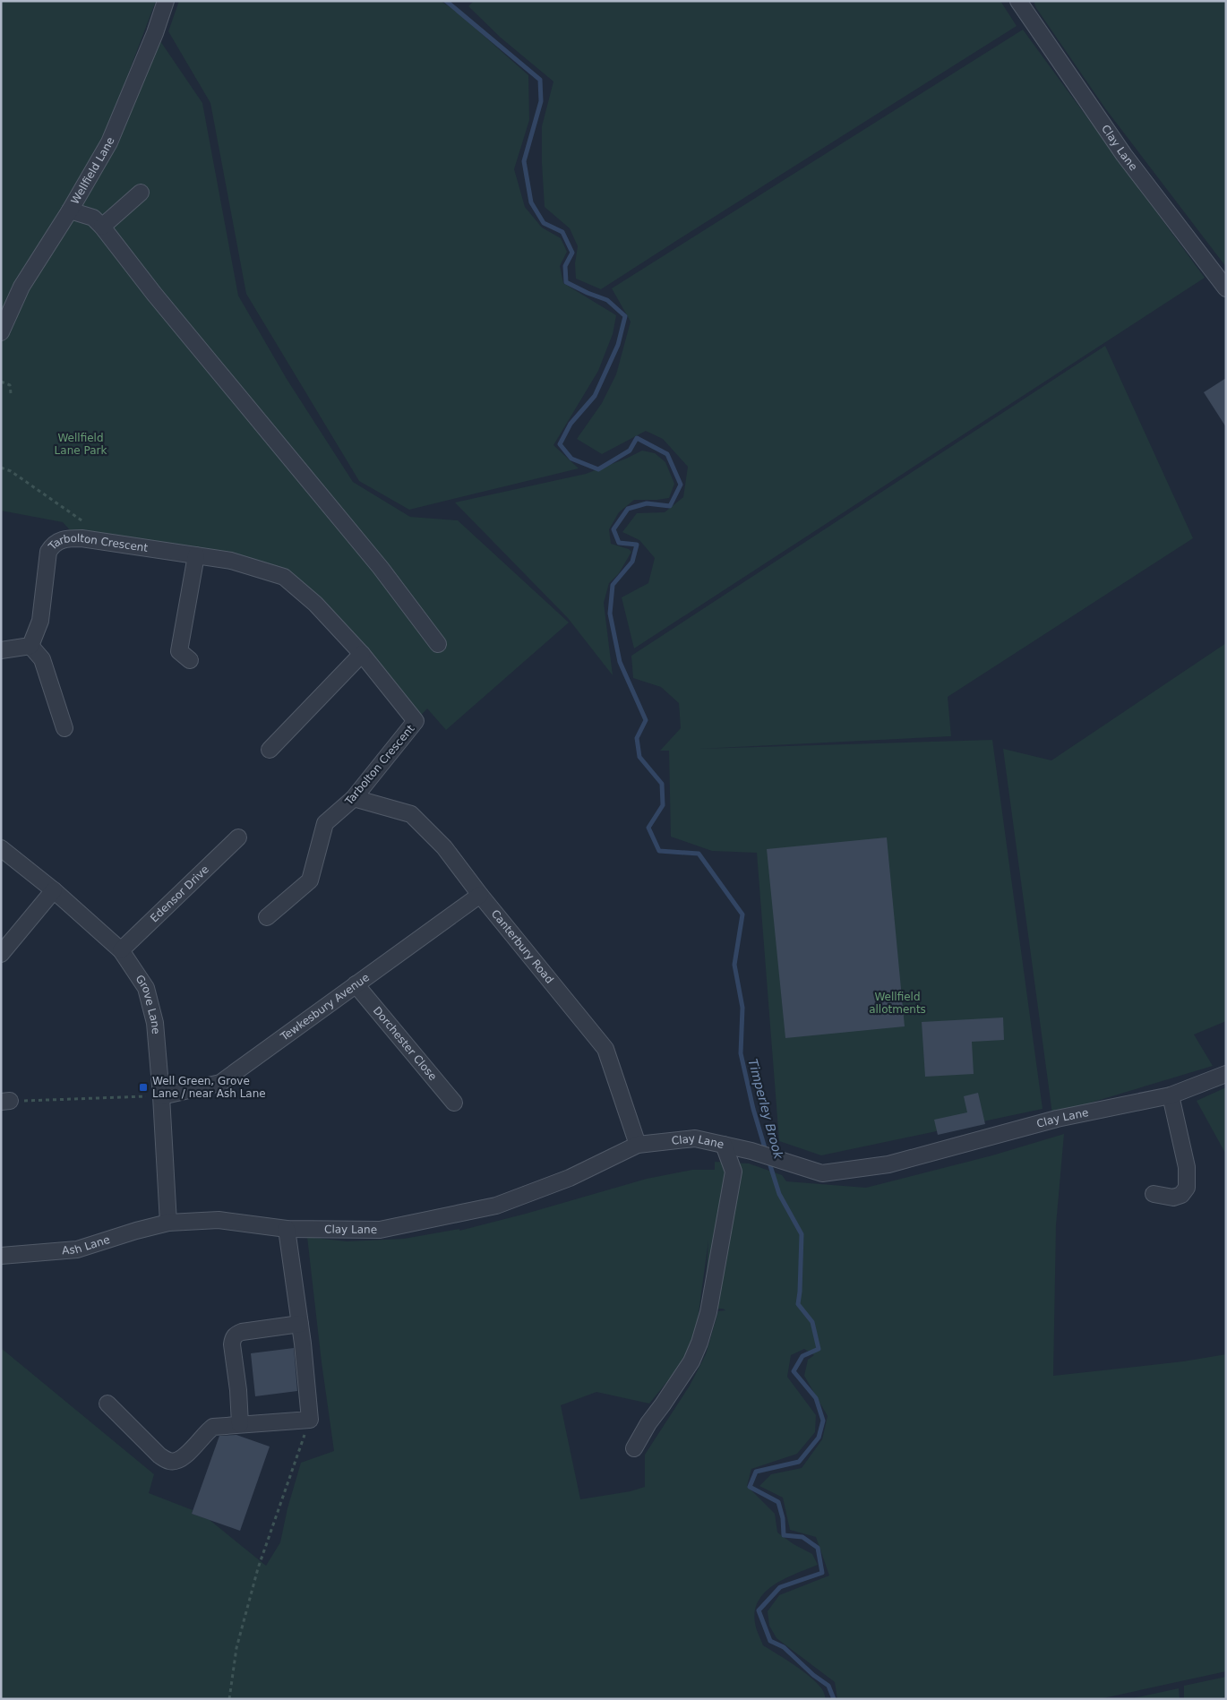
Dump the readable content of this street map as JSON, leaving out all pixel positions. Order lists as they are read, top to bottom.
{
  "streets": {
    "street": [
      "Clay Lane",
      "Wellfield Lane",
      "Tarbolton Crescent",
      "Edensor Drive",
      "Canterbury Road",
      "Grove Lane",
      "Tewkesbury Avenue",
      "Dorchester Close",
      "Ash Lane"
    ]
  },
  "crossings": [
    ["Clay Lane", "Canterbury Road"],
    ["Clay Lane", "Grove Lane"],
    ["Clay Lane", "Ash Lane"],
    ["Tarbolton Crescent", "Canterbury Road"],
    ["Edensor Drive", "Grove Lane"],
    ["Canterbury Road", "Tewkesbury Avenue"],
    ["Grove Lane", "Tewkesbury Avenue"],
    ["Grove Lane", "Ash Lane"],
    ["Tewkesbury Avenue", "Dorchester Close"]
  ],
  "water": ["Timperley Brook"],
  "parks": ["Wellfield Lane Park", "Wellfield allotments"],
  "places": {
    "transit": ["Well Green, Grove Lane / near Ash Lane"]
  }
}
